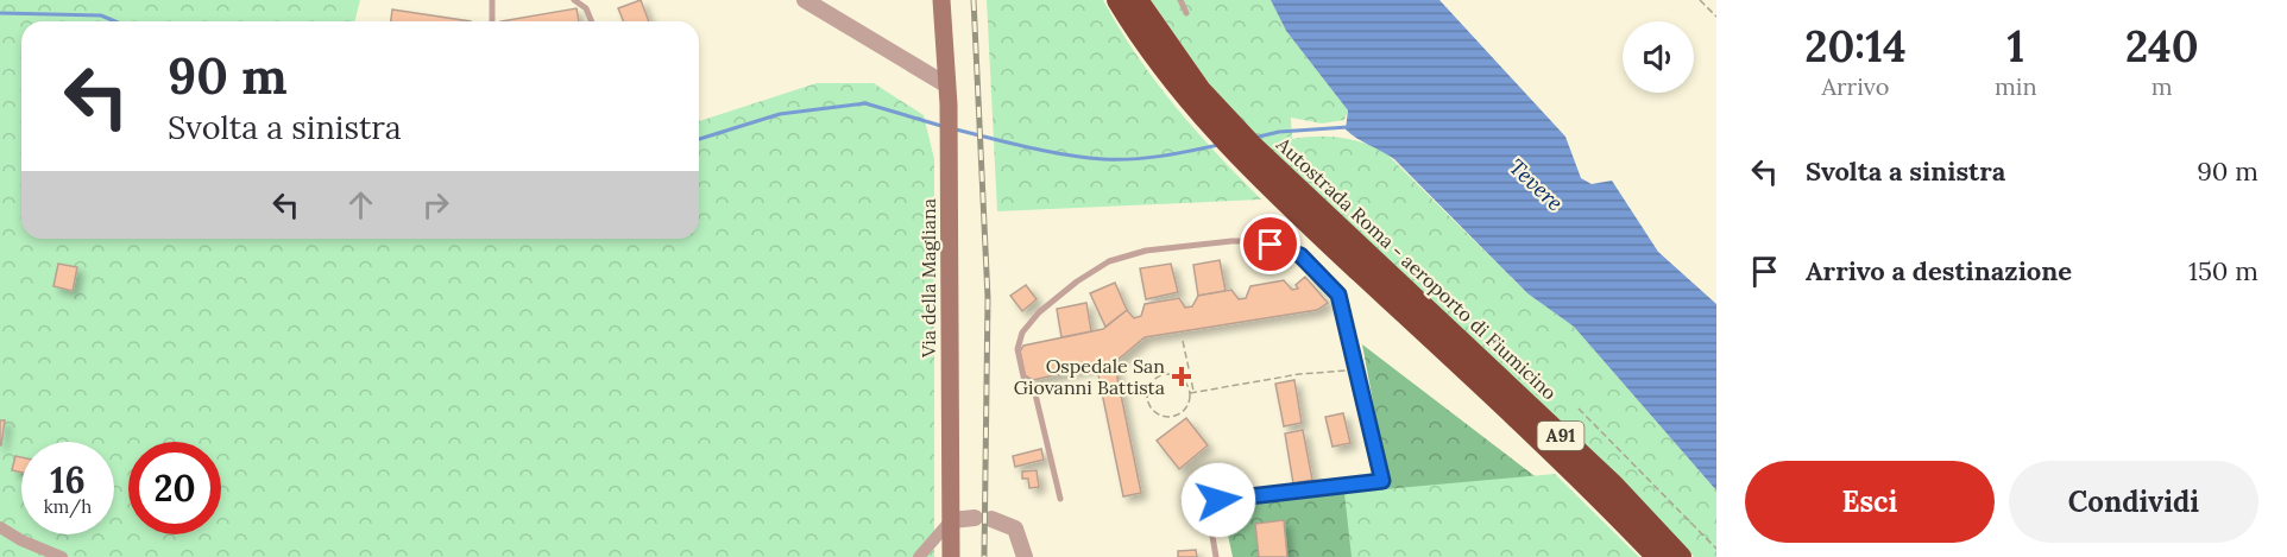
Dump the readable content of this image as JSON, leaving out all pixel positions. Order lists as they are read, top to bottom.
{
  "streets": {
    "highway": ["Autostrada Roma - aeroporto di Fiumicino", "A91"],
    "main road": ["Via della Magliana"]
  },
  "water": ["Tevere"],
  "places": {
    "health": ["Ospedale San Giovanni Battista"]
  },
  "page": {
    "eta": [
      "20:14",
      "Arrivo",
      "1",
      "min",
      "240",
      "m"
    ],
    "turn": ["90 m", "Svolta a sinistra"],
    "list": [
      {
        "name": "Svolta a sinistra",
        "value": "90 m"
      },
      {
        "name": "Arrivo a destinazione",
        "value": "150 m"
      }
    ],
    "speed": "16 km/h",
    "limit": "20",
    "buttons": ["Esci", "Condividi"]
  }
}
